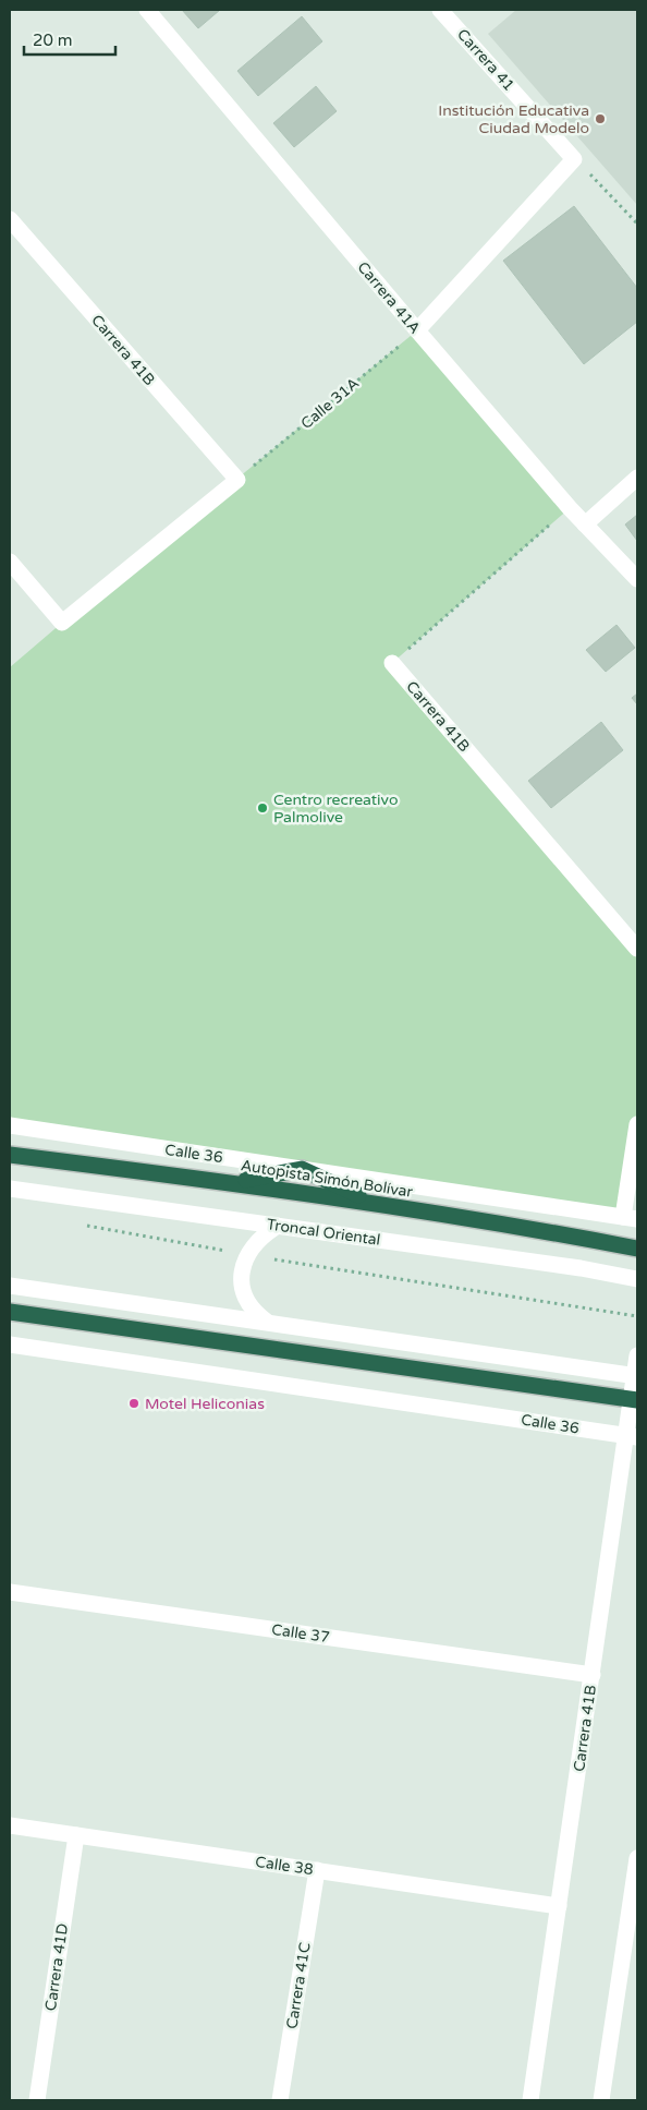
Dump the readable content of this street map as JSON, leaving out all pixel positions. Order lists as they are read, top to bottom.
{
  "streets": {
    "highway": ["Autopista Simón Bolívar"],
    "street": [
      "Carrera 41",
      "Carrera 41A",
      "Carrera 41B",
      "Calle 36",
      "Troncal Oriental",
      "Calle 37",
      "Calle 38",
      "Carrera 41D",
      "Carrera 41C"
    ],
    "path": ["Calle 31A"]
  },
  "crossings": [
    ["Carrera 41A", "Calle 31A"],
    ["Carrera 41B", "Calle 31A"],
    ["Carrera 41B", "Calle 36"],
    ["Carrera 41B", "Calle 37"],
    ["Carrera 41B", "Calle 38"],
    ["Calle 38", "Carrera 41D"],
    ["Calle 38", "Carrera 41C"]
  ],
  "places": ["Institución Educativa Ciudad Modelo", "Centro recreativo Palmolive", "Motel Heliconias"],
  "scale_bar": "20 m"
}
